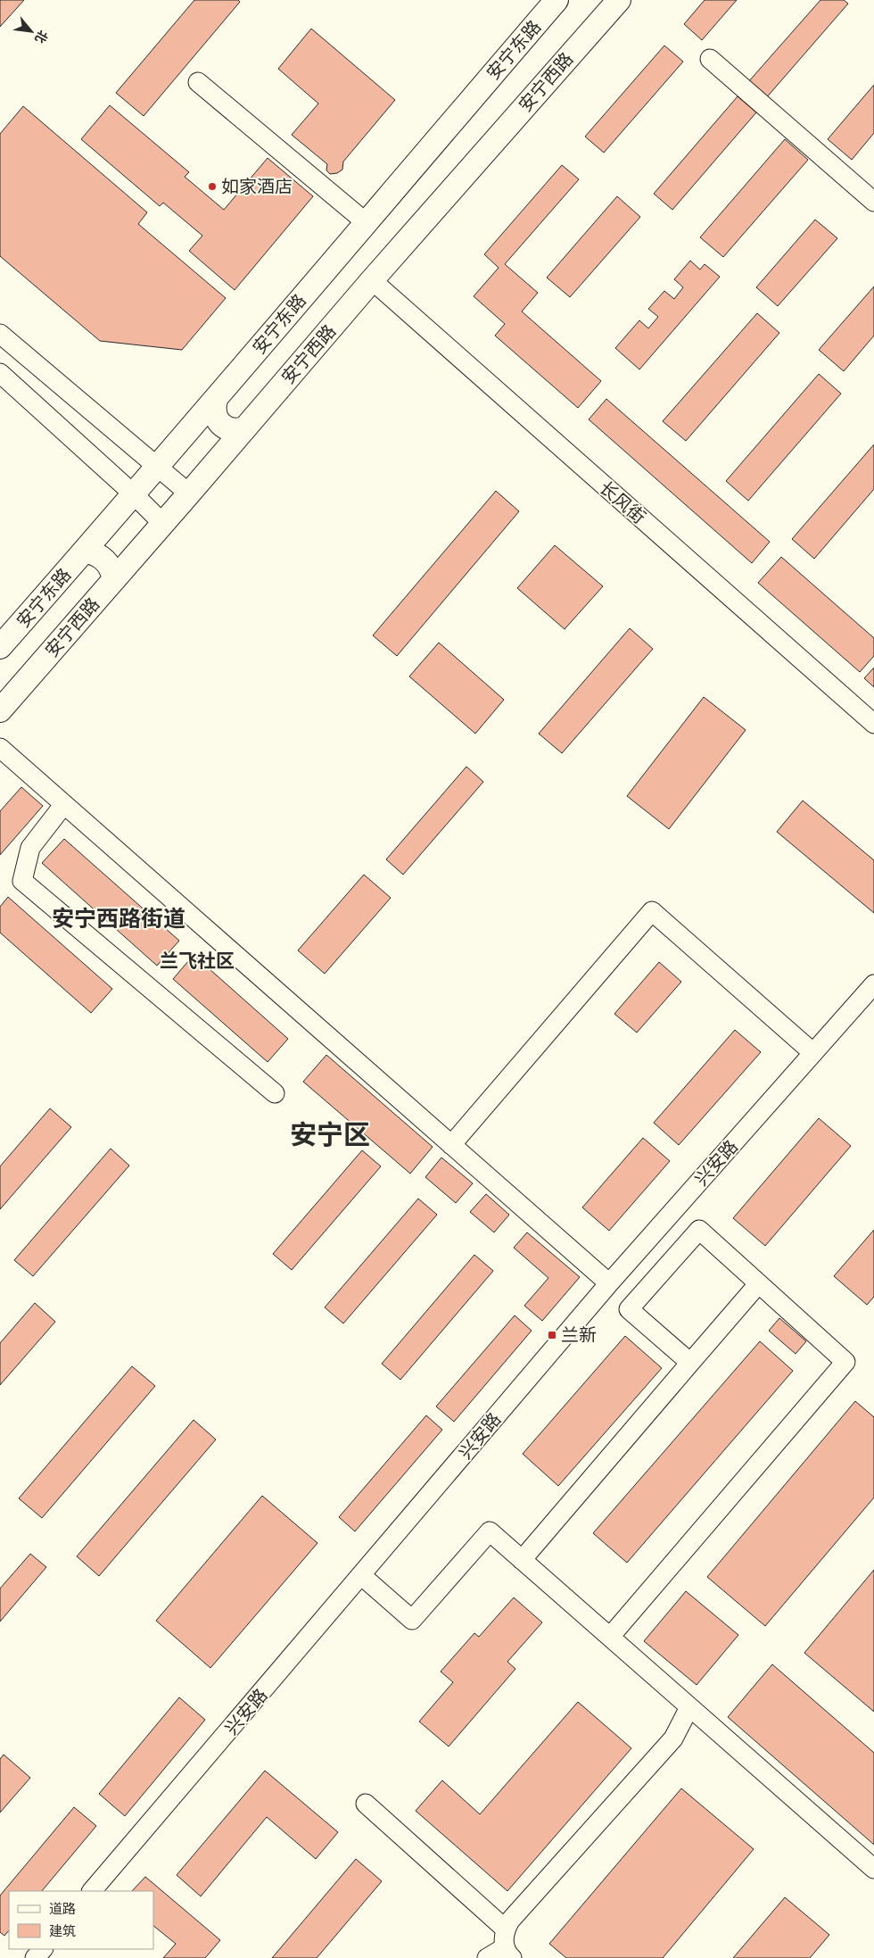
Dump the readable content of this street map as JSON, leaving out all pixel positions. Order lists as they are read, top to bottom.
{
  "streets": {
    "main road": ["安宁东路", "安宁西路"],
    "street": ["长风街", "兴安路"]
  },
  "crossings": [
    ["安宁西路", "长风街"]
  ],
  "districts": ["安宁西路街道", "兰飞社区", "安宁区"],
  "places": {
    "other": ["如家酒店"],
    "transit": ["兰新"]
  },
  "legend": ["道路", "建筑"],
  "north": "bottom right"
}
